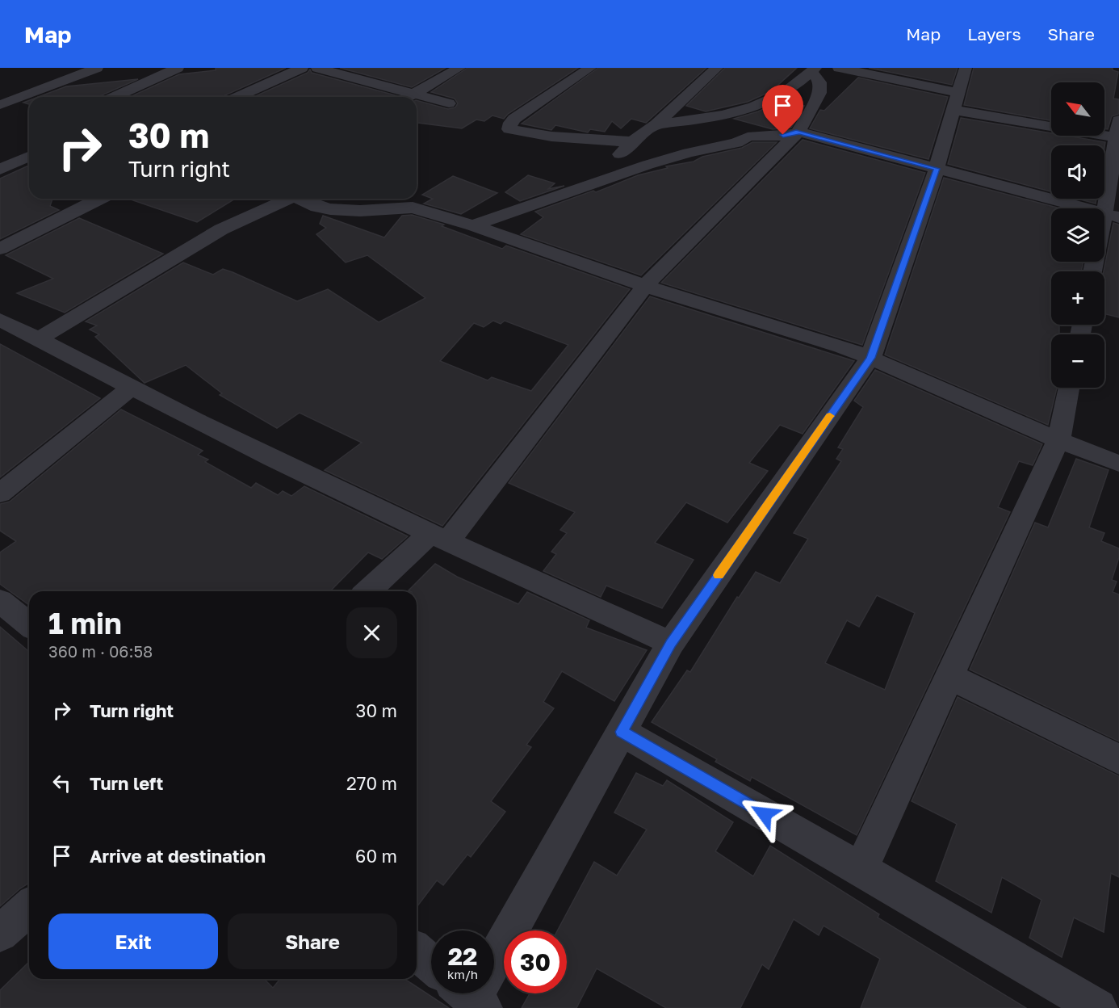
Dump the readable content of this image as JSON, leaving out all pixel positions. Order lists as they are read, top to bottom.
{
  "north": "top left",
  "page": {
    "header": "Map",
    "nav": ["Map", "Layers", "Share"],
    "map_buttons": ["+", "−"],
    "turn": ["30 m", "Turn right"],
    "heading": ["1 min", "360 m · 06:58"],
    "list": [
      {
        "name": "Turn right",
        "value": "30 m"
      },
      {
        "name": "Turn left",
        "value": "270 m"
      },
      {
        "name": "Arrive at destination",
        "value": "60 m"
      }
    ],
    "buttons": ["Exit", "Share"],
    "speed": "22 km/h",
    "limit": "30"
  }
}
